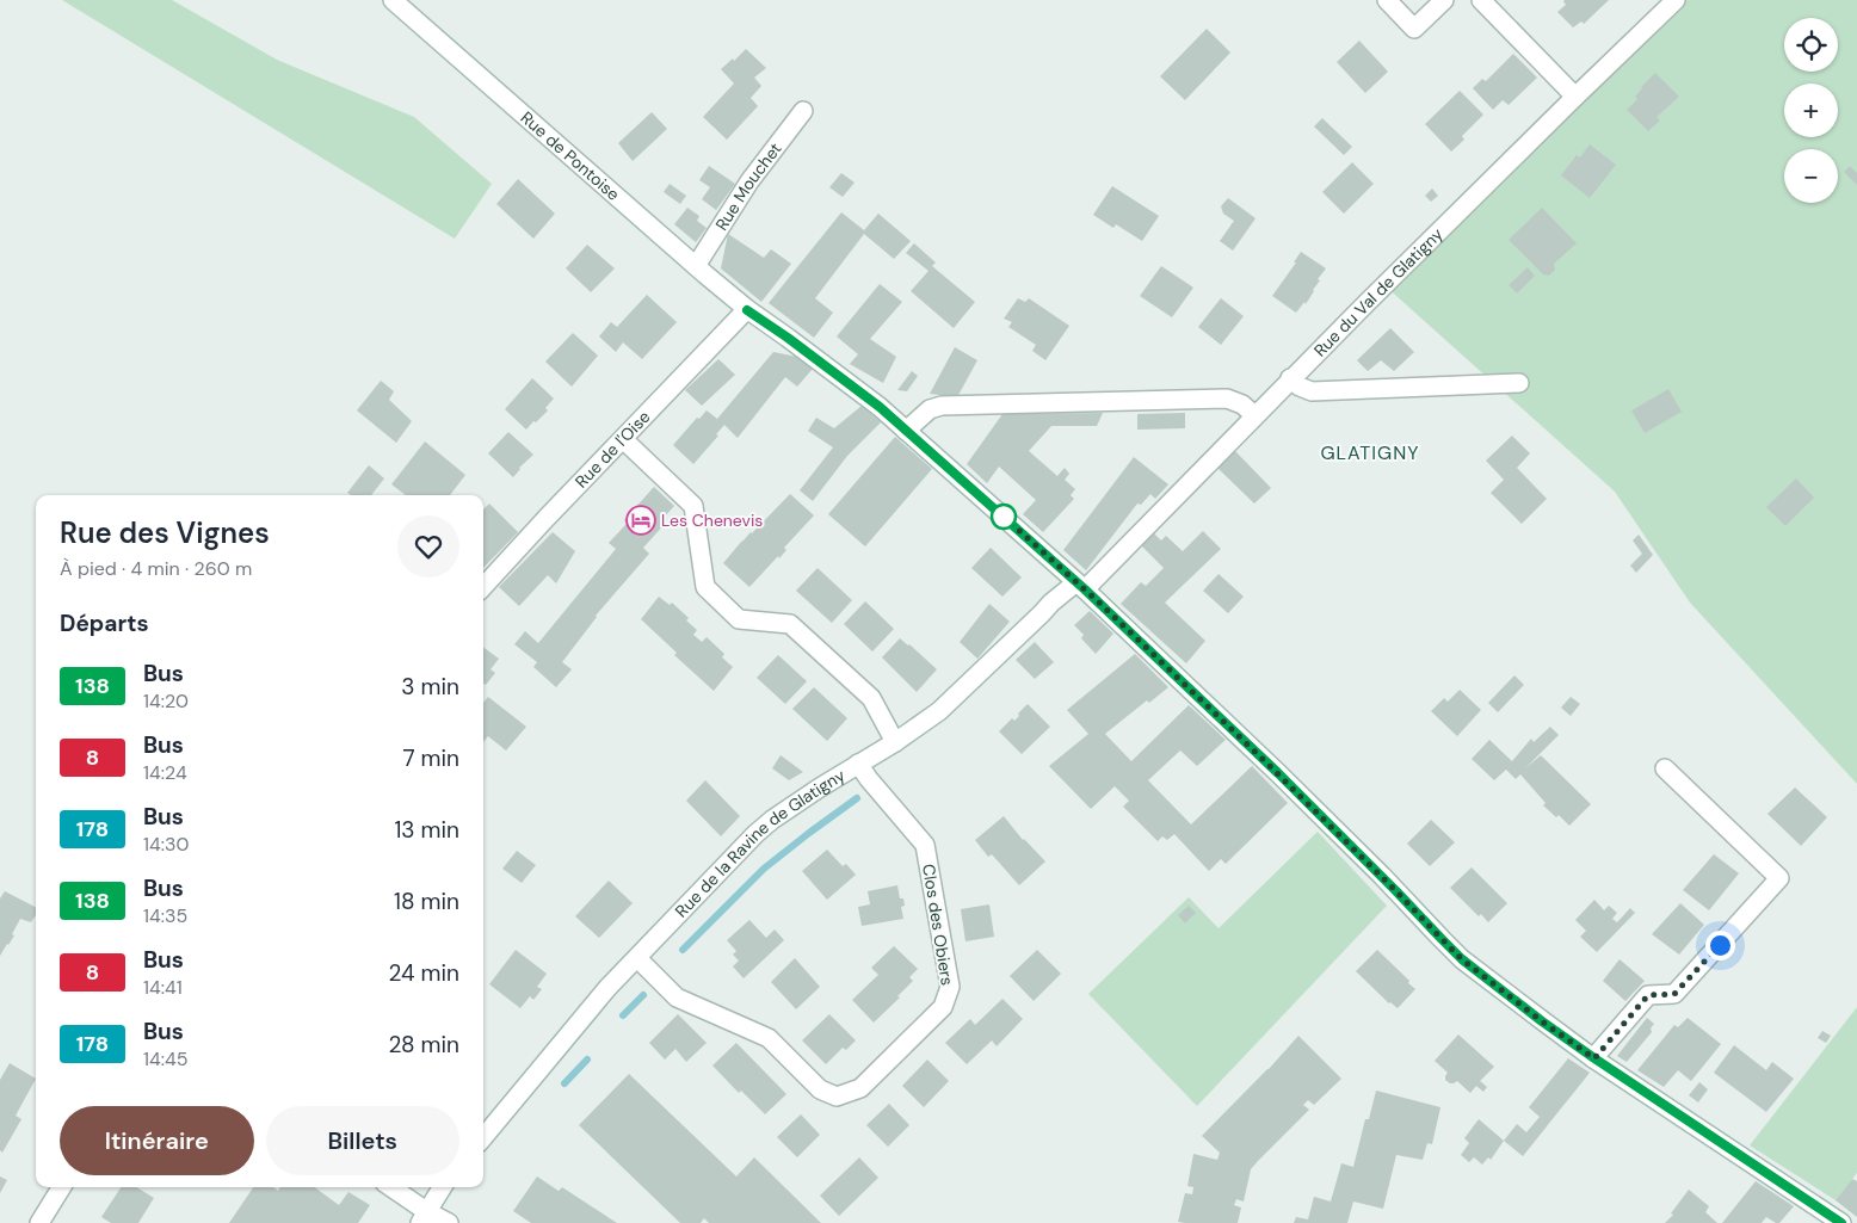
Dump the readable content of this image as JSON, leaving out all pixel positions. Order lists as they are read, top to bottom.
{
  "streets": {
    "street": [
      "Rue de Pontoise",
      "Rue Mouchet",
      "Rue du Val de Glatigny",
      "Rue de l'Oise",
      "Rue de la Ravine de Glatigny",
      "Clos des Obiers"
    ]
  },
  "crossings": [
    ["Rue de Pontoise", "Rue Mouchet"],
    ["Rue de Pontoise", "Rue du Val de Glatigny"],
    ["Rue de Pontoise", "Rue de l'Oise"],
    ["Rue de Pontoise", "Rue de la Ravine de Glatigny"],
    ["Rue du Val de Glatigny", "Rue de la Ravine de Glatigny"],
    ["Rue de la Ravine de Glatigny", "Clos des Obiers"]
  ],
  "districts": ["GLATIGNY"],
  "places": {
    "hotel": ["Les Chenevis"]
  },
  "lines": ["bus line 138"],
  "page": {
    "map_buttons": ["+", "−"],
    "heading": [
      ["Rue des Vignes", "À pied · 4 min · 260 m"],
      "Départs"
    ],
    "list": [
      {
        "mark": "138",
        "name": "Bus",
        "note": "14:20",
        "value": "3 min"
      },
      {
        "mark": "8",
        "name": "Bus",
        "note": "14:24",
        "value": "7 min"
      },
      {
        "mark": "178",
        "name": "Bus",
        "note": "14:30",
        "value": "13 min"
      },
      {
        "mark": "138",
        "name": "Bus",
        "note": "14:35",
        "value": "18 min"
      },
      {
        "mark": "8",
        "name": "Bus",
        "note": "14:41",
        "value": "24 min"
      },
      {
        "mark": "178",
        "name": "Bus",
        "note": "14:45",
        "value": "28 min"
      }
    ],
    "buttons": ["Itinéraire", "Billets"]
  }
}
